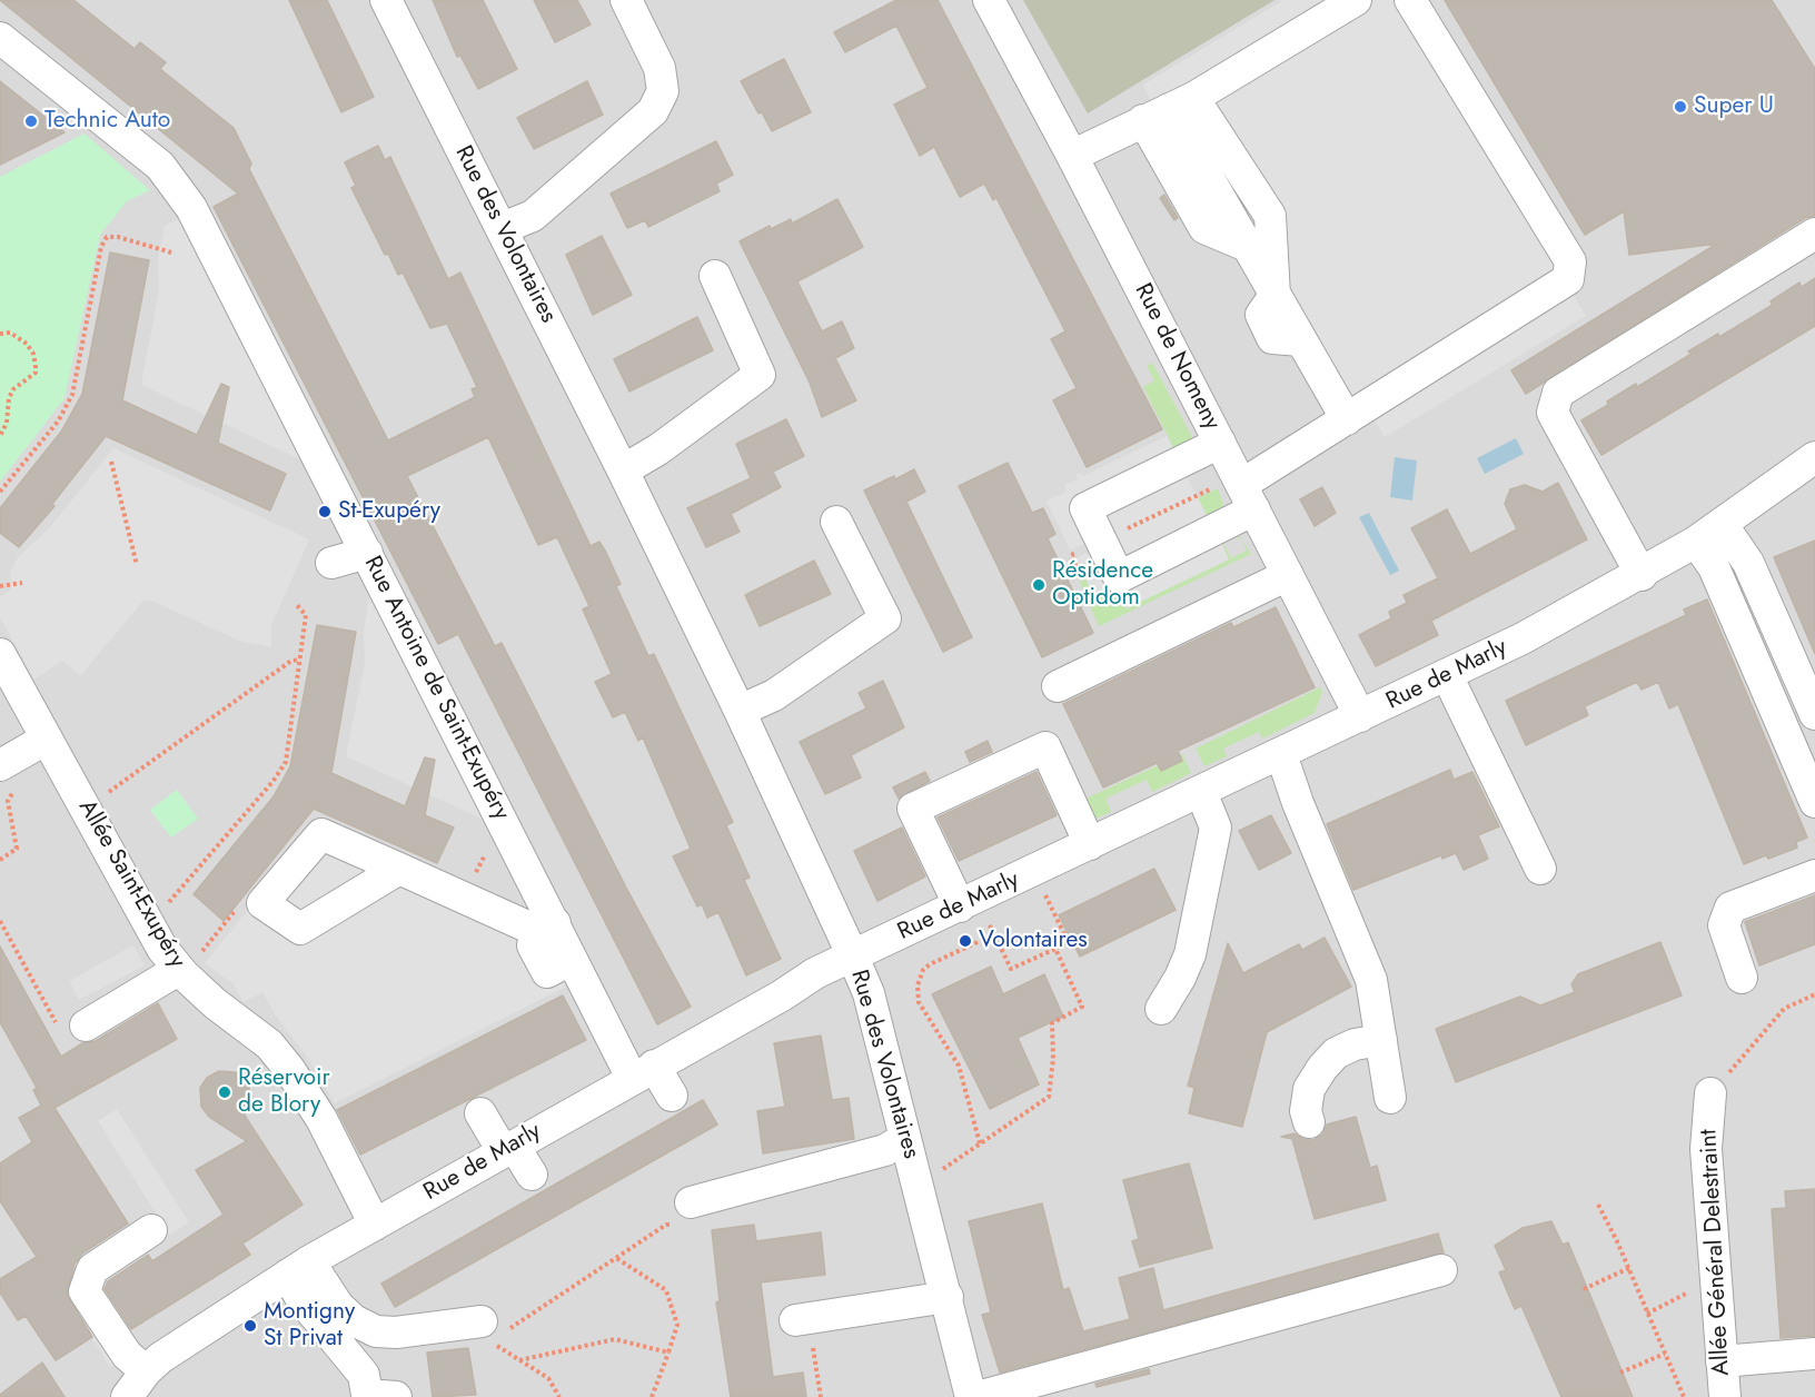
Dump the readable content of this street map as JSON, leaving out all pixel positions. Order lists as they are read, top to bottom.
{
  "streets": {
    "street": [
      "Rue des Volontaires",
      "Rue de Nomeny",
      "Rue de Marly",
      "Rue Antoine de Saint-Exupéry",
      "Allée Saint-Exupéry",
      "Allée Général Delestraint"
    ]
  },
  "crossings": [
    ["Rue des Volontaires", "Rue de Marly"],
    ["Rue de Nomeny", "Rue de Marly"],
    ["Rue de Marly", "Rue Antoine de Saint-Exupéry"],
    ["Rue de Marly", "Allée Saint-Exupéry"]
  ],
  "places": [
    "Super U",
    "Technic Auto",
    "St-Exupéry",
    "Résidence Optidom",
    "Volontaires",
    "Réservoir de Blory",
    "Montigny St Privat"
  ]
}
